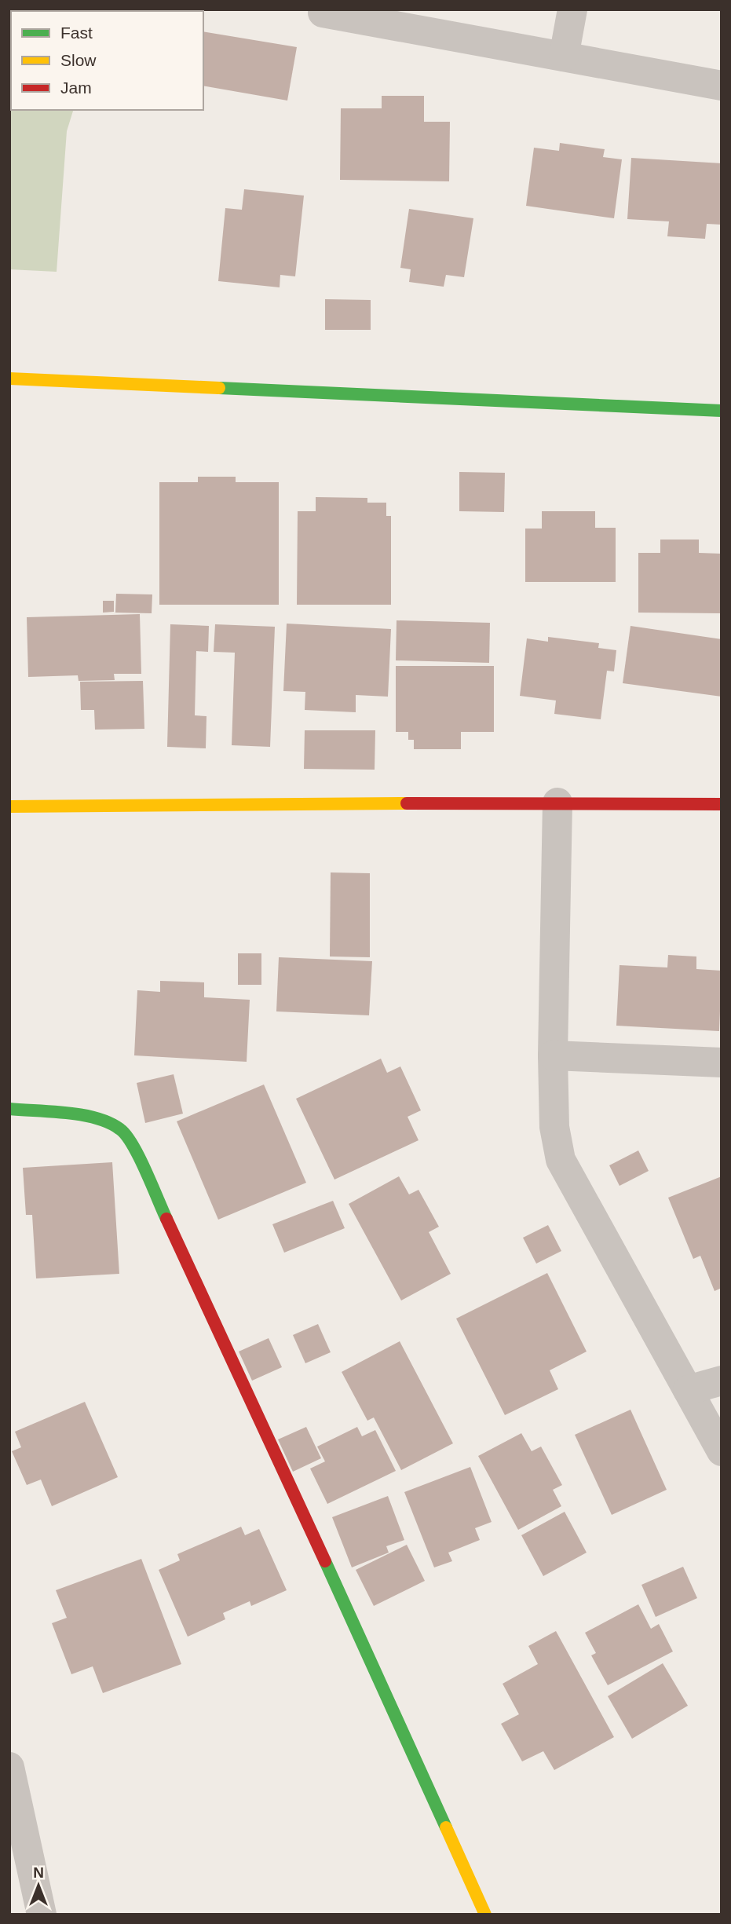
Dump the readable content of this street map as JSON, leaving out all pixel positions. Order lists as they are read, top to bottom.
{
  "legend": ["Fast", "Slow", "Jam"],
  "north": "top"
}
